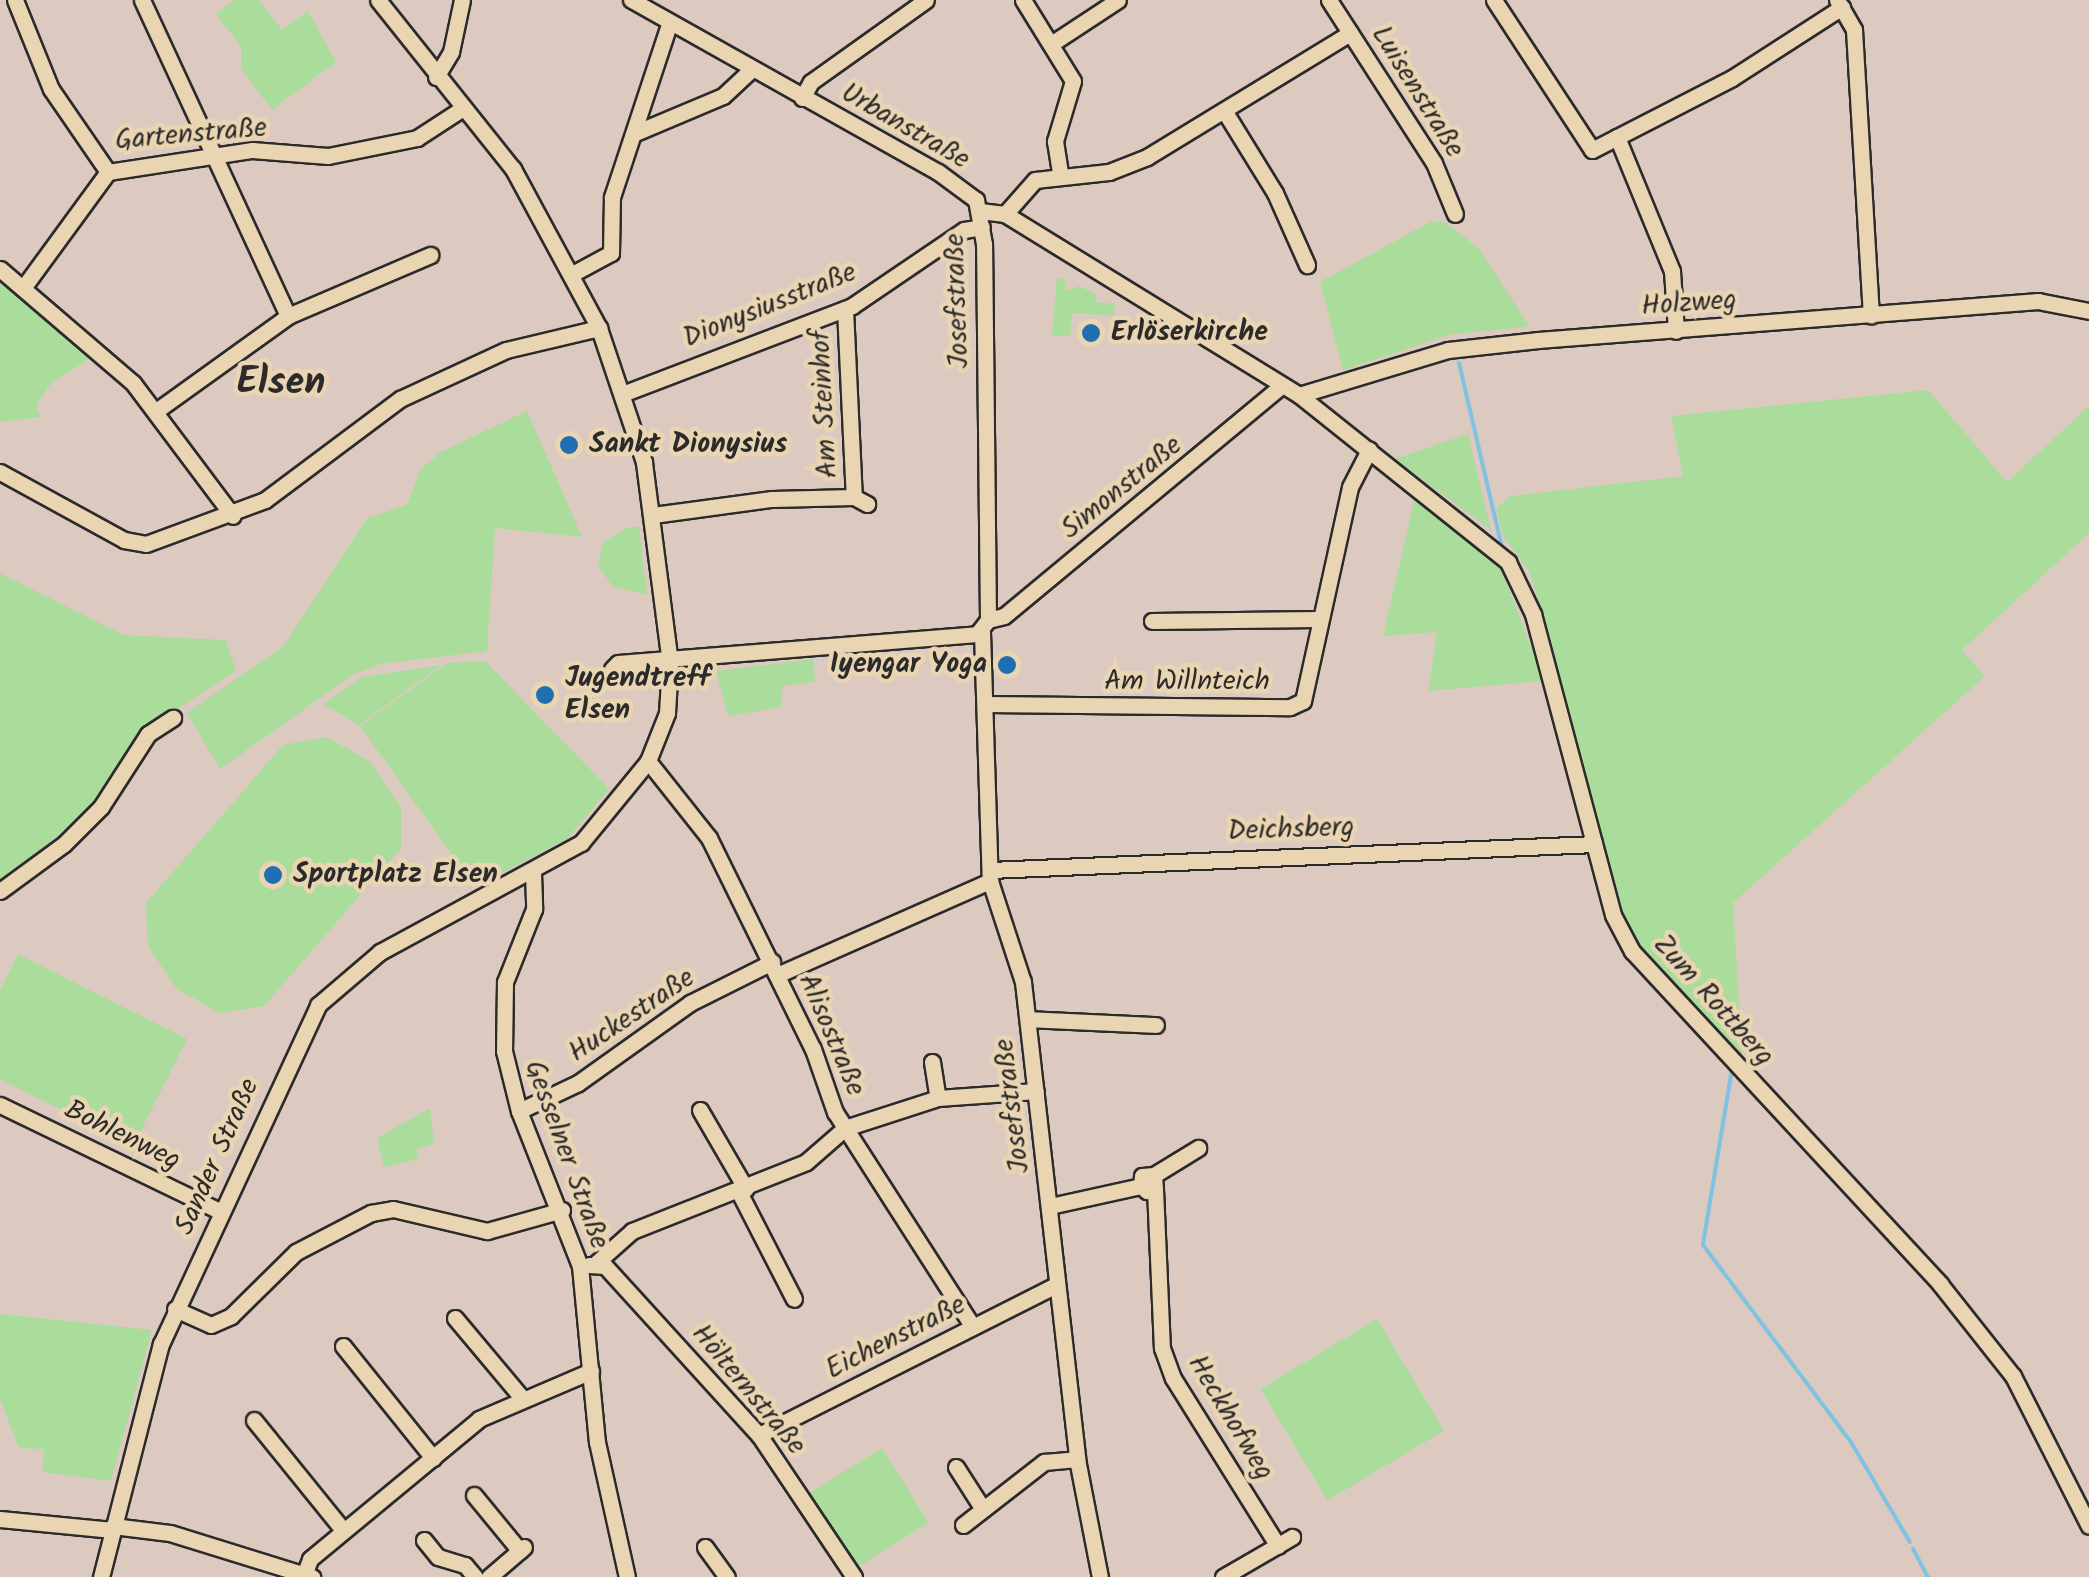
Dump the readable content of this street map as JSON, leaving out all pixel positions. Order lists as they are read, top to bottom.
{
  "streets": {
    "street": [
      "Luisenstraße",
      "Urbanstraße",
      "Gartenstraße",
      "Josefstraße",
      "Holzweg",
      "Dionysiusstraße",
      "Am Steinhof",
      "Simonstraße",
      "Am Willnteich",
      "Deichsberg",
      "Zum Rottberg",
      "Huckestraße",
      "Alisostraße",
      "Bohlenweg",
      "Gesselner Straße",
      "Sander Straße",
      "Eichenstraße",
      "Hölternstraße",
      "Heckhofweg"
    ]
  },
  "crossings": [
    ["Urbanstraße", "Josefstraße"],
    ["Urbanstraße", "Holzweg"],
    ["Urbanstraße", "Dionysiusstraße"],
    ["Urbanstraße", "Simonstraße"],
    ["Urbanstraße", "Zum Rottberg"],
    ["Gartenstraße", "Sander Straße"],
    ["Josefstraße", "Dionysiusstraße"],
    ["Josefstraße", "Simonstraße"],
    ["Josefstraße", "Am Willnteich"],
    ["Josefstraße", "Deichsberg"],
    ["Josefstraße", "Huckestraße"],
    ["Josefstraße", "Eichenstraße"],
    ["Holzweg", "Zum Rottberg"],
    ["Dionysiusstraße", "Am Steinhof"],
    ["Dionysiusstraße", "Sander Straße"],
    ["Am Steinhof", "Sander Straße"],
    ["Simonstraße", "Sander Straße"],
    ["Am Willnteich", "Zum Rottberg"],
    ["Deichsberg", "Zum Rottberg"],
    ["Deichsberg", "Huckestraße"],
    ["Huckestraße", "Alisostraße"],
    ["Huckestraße", "Gesselner Straße"],
    ["Alisostraße", "Sander Straße"],
    ["Alisostraße", "Eichenstraße"],
    ["Bohlenweg", "Sander Straße"],
    ["Gesselner Straße", "Sander Straße"],
    ["Gesselner Straße", "Hölternstraße"],
    ["Eichenstraße", "Hölternstraße"]
  ],
  "districts": ["Elsen"],
  "places": [
    "Erlöserkirche",
    "Sankt Dionysius",
    "Iyengar Yoga",
    "Jugendtreff Elsen",
    "Sportplatz Elsen"
  ]
}
